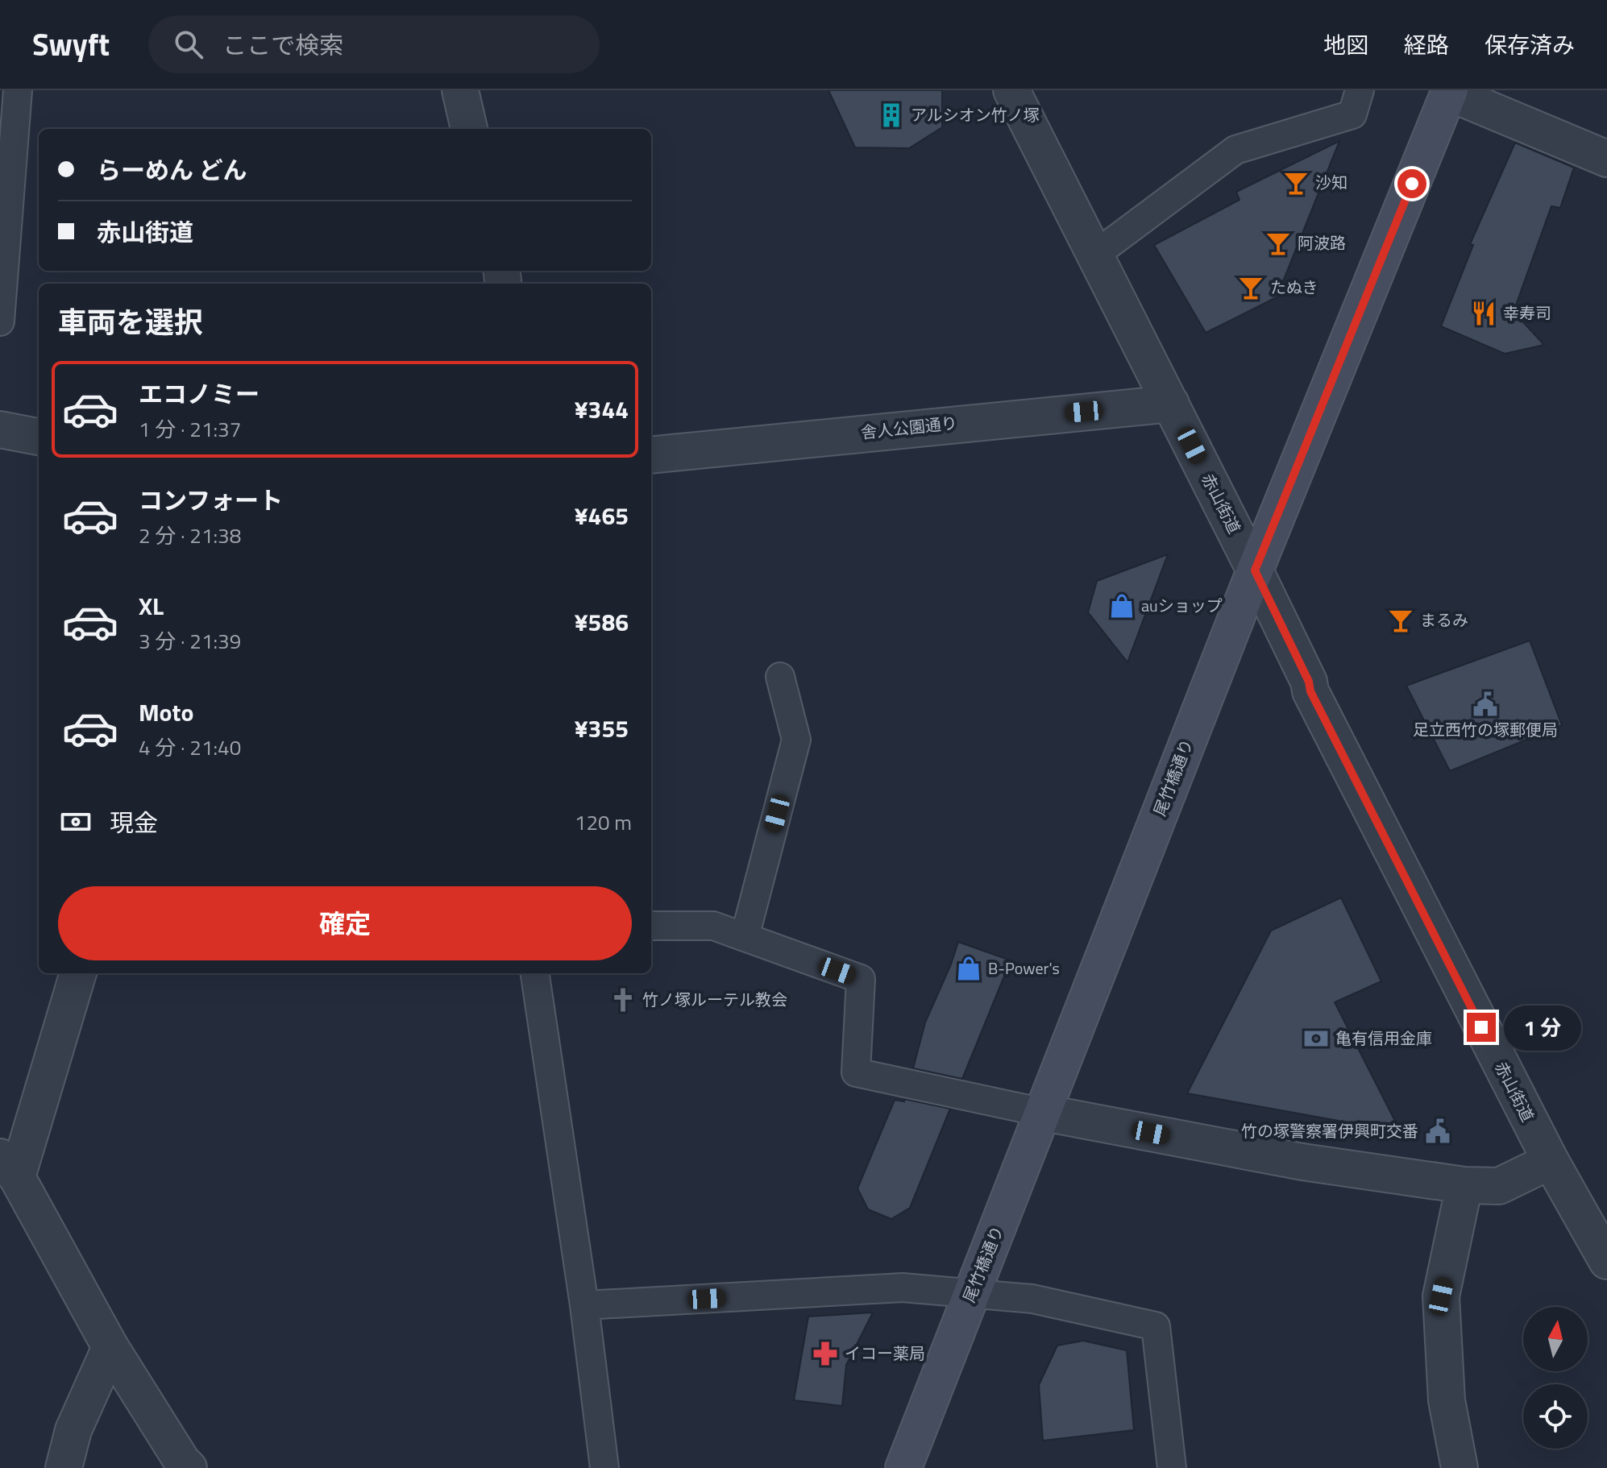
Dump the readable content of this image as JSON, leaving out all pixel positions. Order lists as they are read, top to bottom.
{
  "streets": {
    "main road": ["尾竹橋通り"],
    "street": ["舎人公園通り", "赤山街道"]
  },
  "crossings": [
    ["舎人公園通り", "赤山街道"],
    ["赤山街道", "尾竹橋通り"]
  ],
  "places": {
    "building": ["アルシオン竹ノ塚"],
    "bar": [
      "沙知",
      "阿波路",
      "たぬき",
      "まるみ"
    ],
    "restaurant": ["幸寿司"],
    "shop": ["auショップ", "B-Power's"],
    "public building": ["足立西竹の塚郵便局", "竹の塚警察署伊興町交番"],
    "church": ["竹ノ塚ルーテル教会"],
    "bank": ["亀有信用金庫"],
    "pharmacy": ["イコー薬局"]
  },
  "north": "top",
  "page": {
    "header": "Swyft",
    "search": "ここで検索",
    "nav": ["地図", "経路", "保存済み"],
    "banner": ["らーめん どん", "赤山街道"],
    "heading": "車両を選択",
    "list": [
      {
        "name": "エコノミー",
        "note": "1 分 · 21:37",
        "value": "¥344"
      },
      {
        "name": "コンフォート",
        "note": "2 分 · 21:38",
        "value": "¥465"
      },
      {
        "name": "XL",
        "note": "3 分 · 21:39",
        "value": "¥586"
      },
      {
        "name": "Moto",
        "note": "4 分 · 21:40",
        "value": "¥355"
      }
    ],
    "pay": ["現金", "120 m"],
    "buttons": "確定",
    "bubble": "1 分"
  }
}
